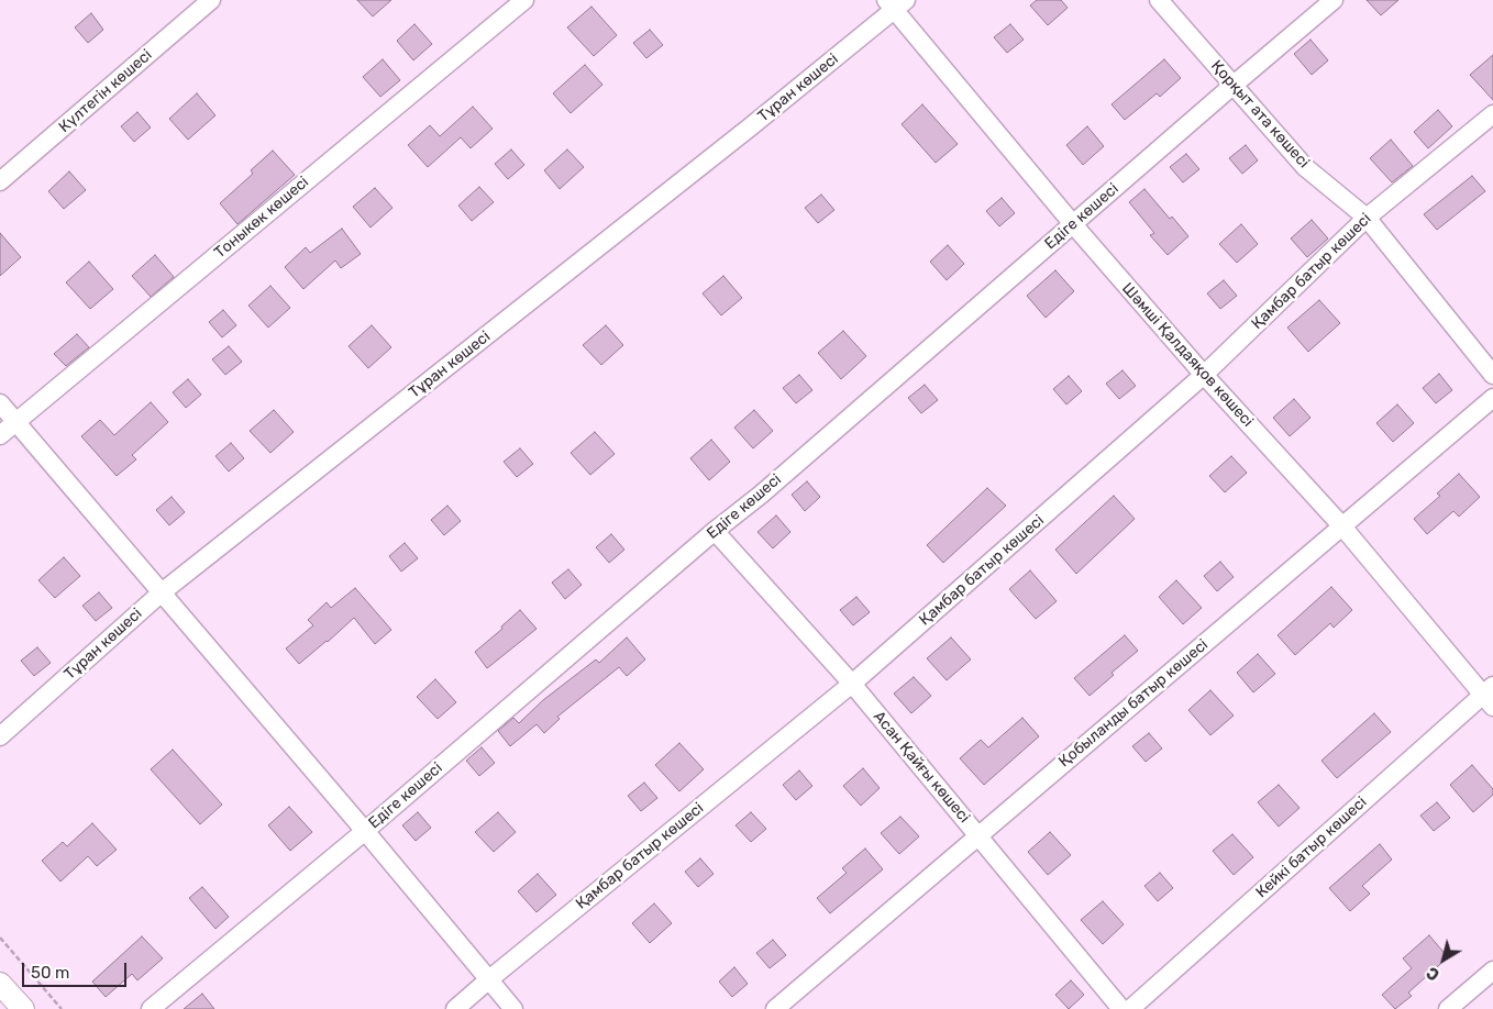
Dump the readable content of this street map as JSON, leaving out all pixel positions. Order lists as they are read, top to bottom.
{
  "streets": {
    "street": [
      "Тұран көшесі",
      "Күлтегін көшесі",
      "Қорқыт ата көшесі",
      "Едіге көшесі",
      "Тоныкөк көшесі",
      "Қамбар батыр көшесі",
      "Шәмші Қалдаяқов көшесі",
      "Қобыланды батыр көшесі",
      "Асан Қайғы көшесі",
      "Кейкі батыр көшесі"
    ]
  },
  "crossings": [
    ["Тұран көшесі", "Шәмші Қалдаяқов көшесі"],
    ["Қорқыт ата көшесі", "Едіге көшесі"],
    ["Қорқыт ата көшесі", "Қамбар батыр көшесі"],
    ["Едіге көшесі", "Шәмші Қалдаяқов көшесі"],
    ["Едіге көшесі", "Асан Қайғы көшесі"],
    ["Қамбар батыр көшесі", "Шәмші Қалдаяқов көшесі"],
    ["Қамбар батыр көшесі", "Асан Қайғы көшесі"],
    ["Шәмші Қалдаяқов көшесі", "Қобыланды батыр көшесі"],
    ["Шәмші Қалдаяқов көшесі", "Кейкі батыр көшесі"],
    ["Қобыланды батыр көшесі", "Асан Қайғы көшесі"]
  ],
  "scale_bar": "50 m",
  "north": "bottom left"
}
